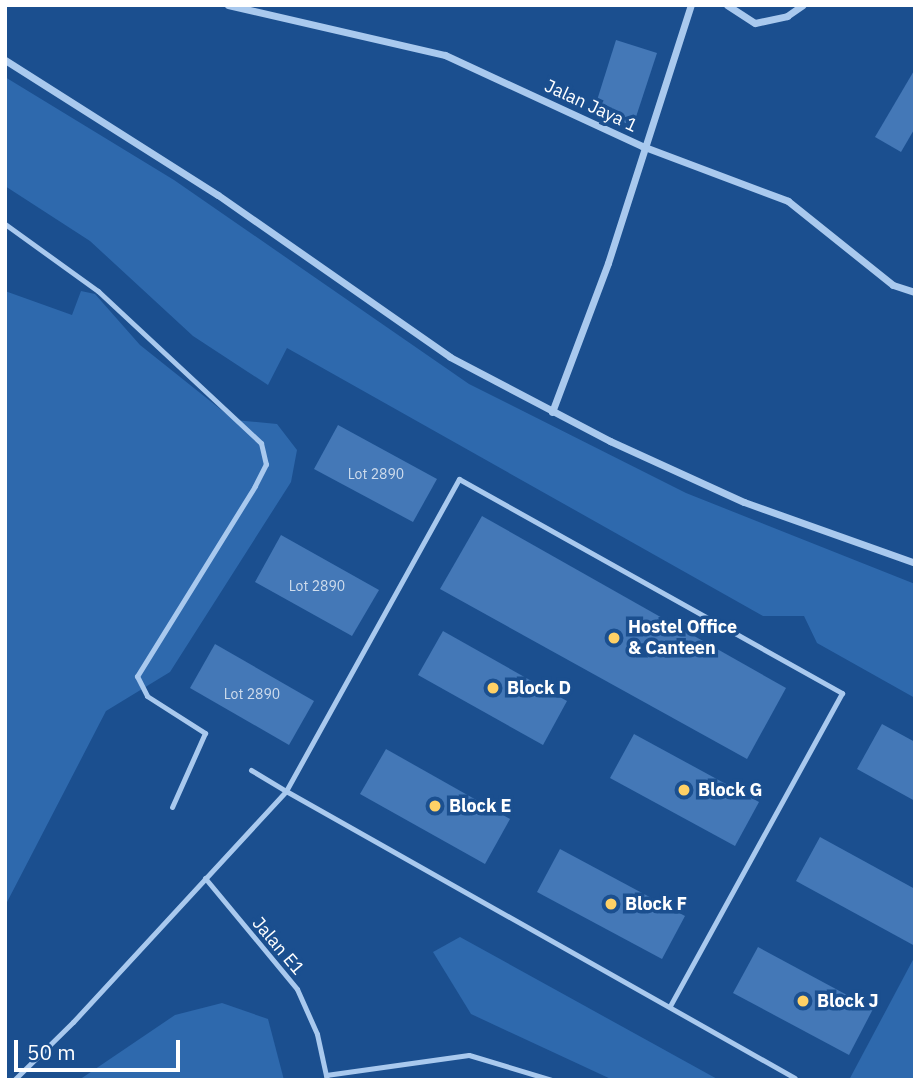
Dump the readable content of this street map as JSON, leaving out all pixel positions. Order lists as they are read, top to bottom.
{
  "streets": {
    "street": ["Jalan Jaya 1"],
    "lane": ["Jalan E1"]
  },
  "places": [
    "Hostel Office & Canteen",
    "Block D",
    "Block G",
    "Block E",
    "Block F",
    "Block J"
  ],
  "house_numbers": ["Lot 2890", "Lot 2890", "Lot 2890"],
  "scale_bar": "50 m"
}
